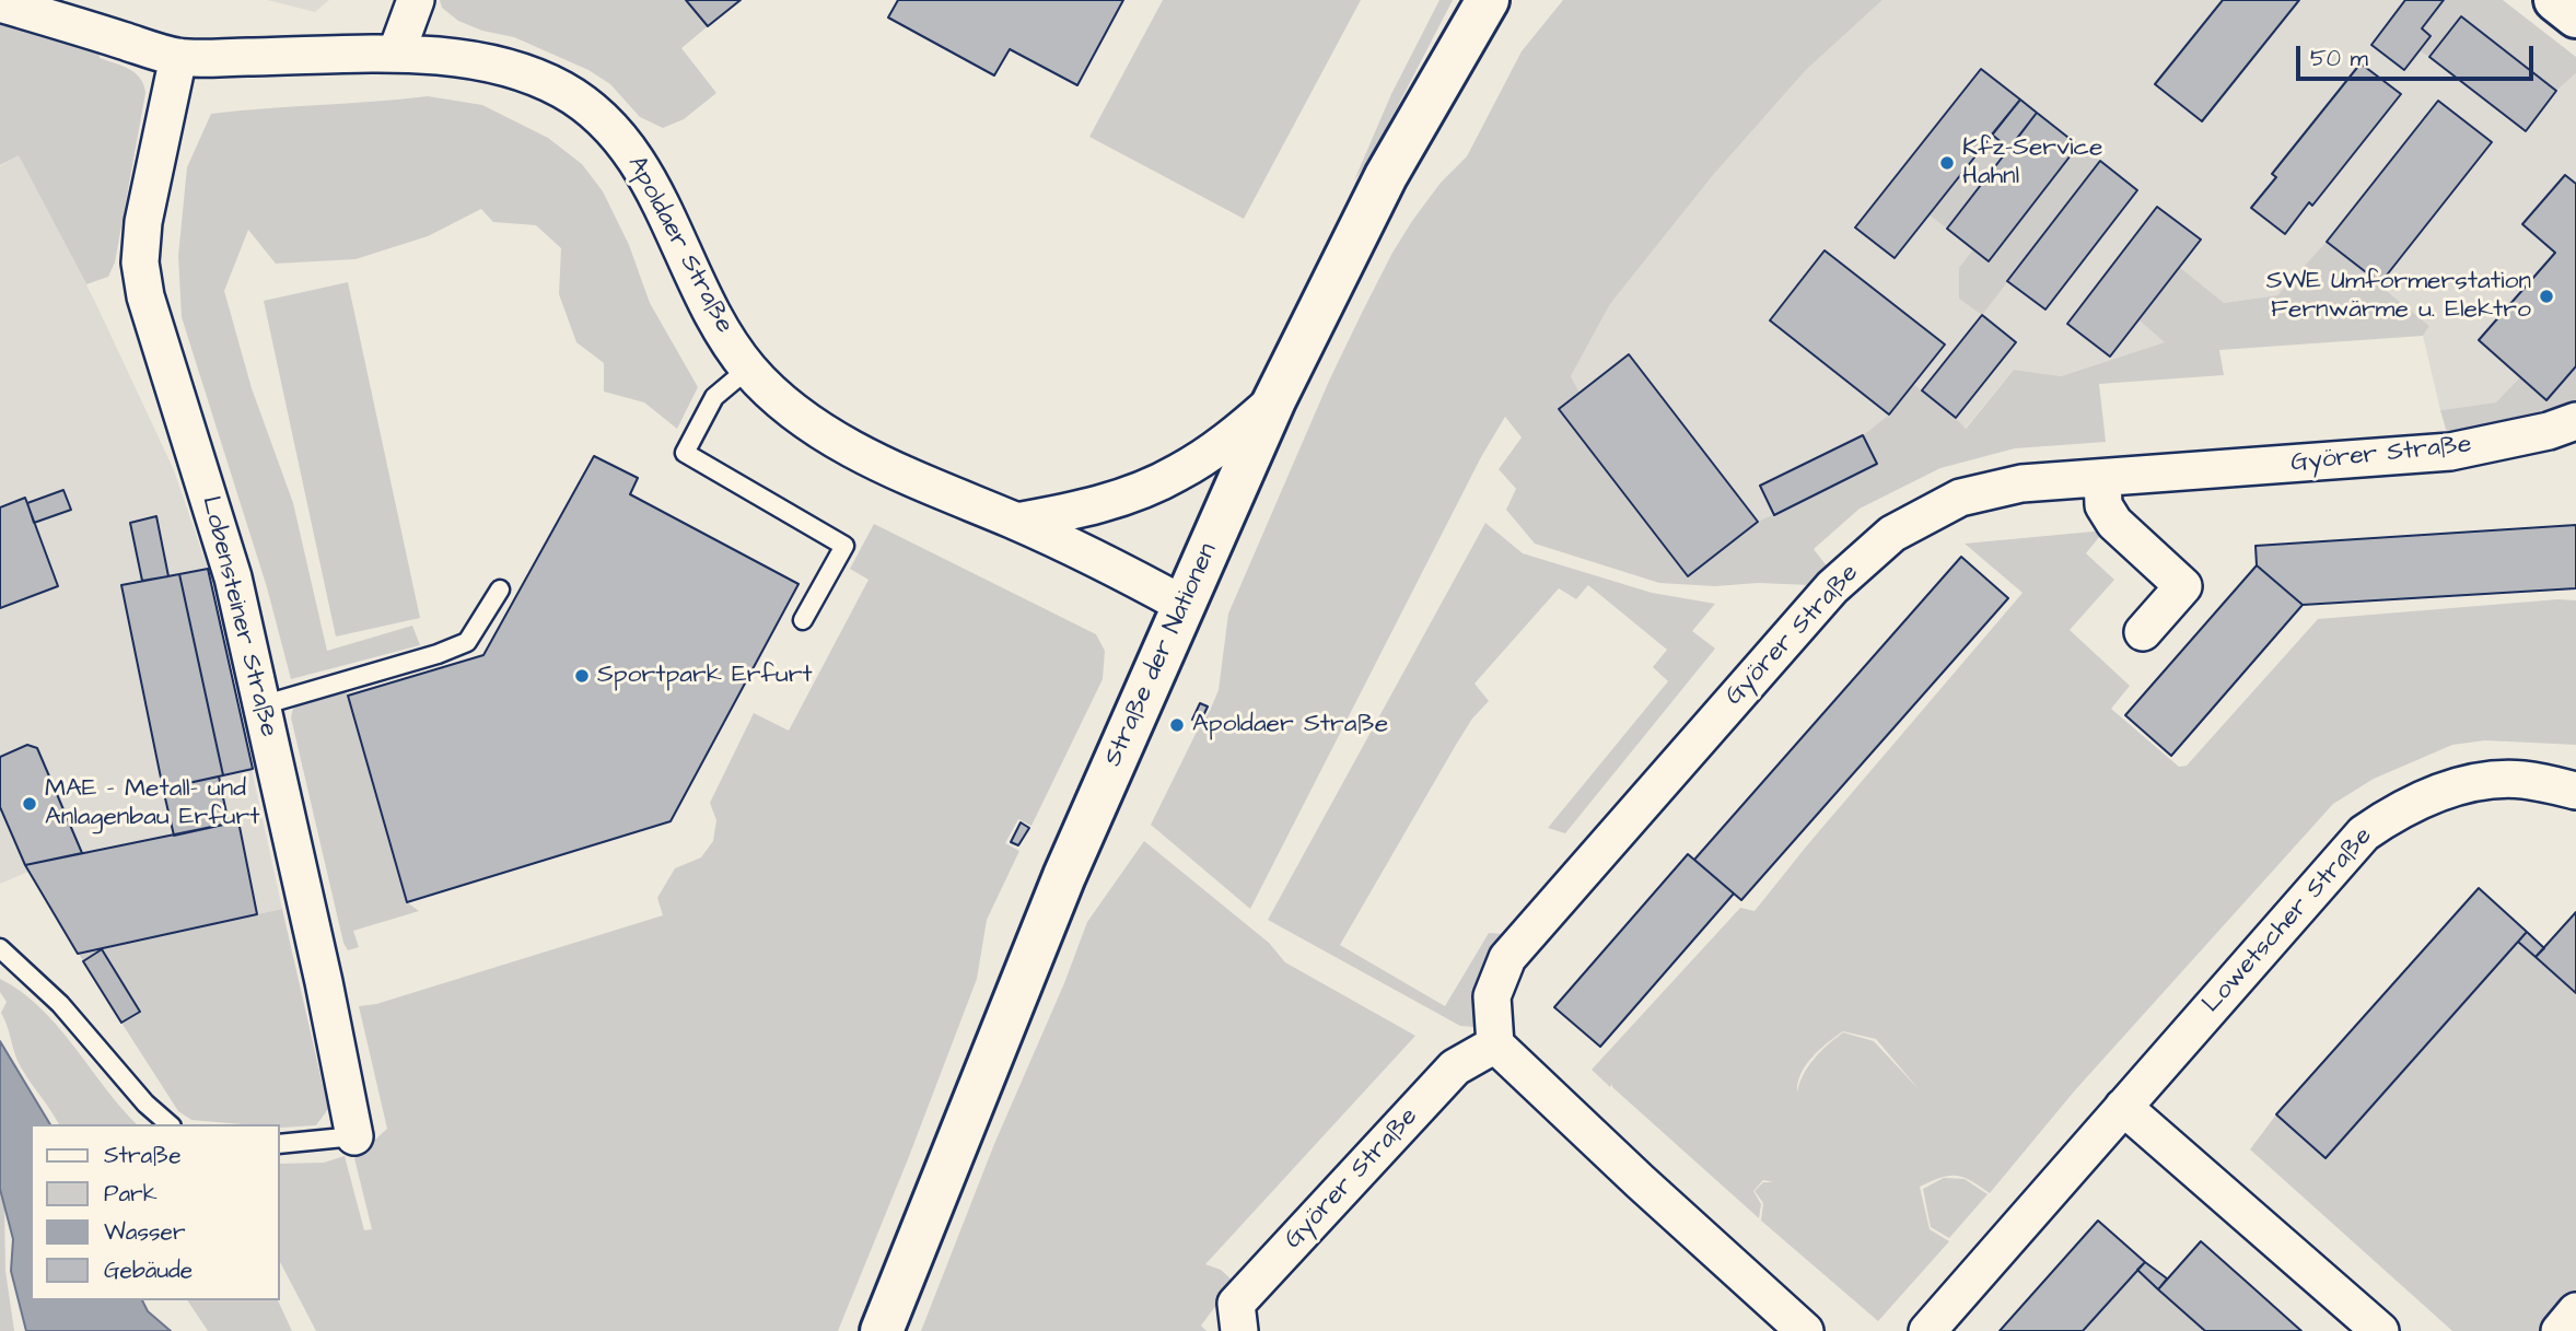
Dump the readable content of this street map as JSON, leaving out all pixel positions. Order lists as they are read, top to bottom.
{
  "streets": {
    "main road": ["Straße der Nationen"],
    "street": [
      "Apoldaer Straße",
      "Györer Straße",
      "Lobensteiner Straße",
      "Lowetscher Straße"
    ]
  },
  "crossings": [
    ["Apoldaer Straße", "Lobensteiner Straße"],
    ["Apoldaer Straße", "Straße der Nationen"]
  ],
  "places": [
    "Kfz-Service Hahnl",
    "SWE Umformerstation Fernwärme u. Elektro",
    "Sportpark Erfurt",
    "Apoldaer Straße",
    "MAE - Metall- und Anlagenbau Erfurt"
  ],
  "legend": [
    "Straße",
    "Park",
    "Wasser",
    "Gebäude"
  ],
  "scale_bar": "50 m"
}
